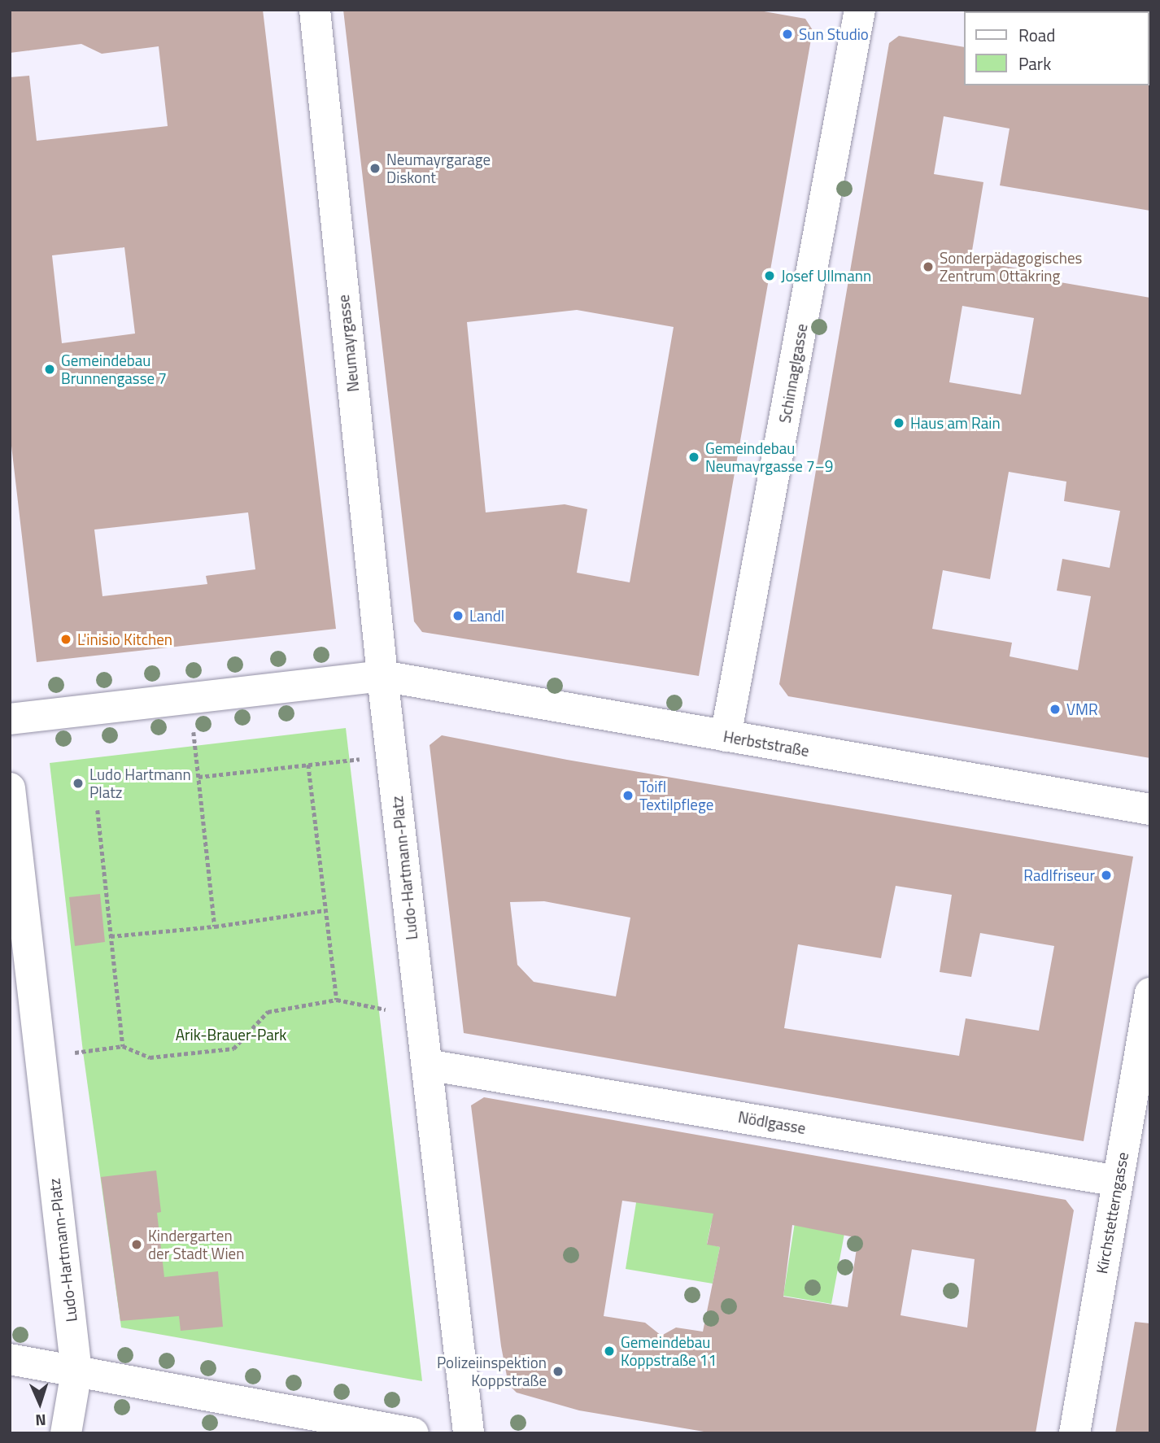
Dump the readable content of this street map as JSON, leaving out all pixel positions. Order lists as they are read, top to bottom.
{
  "streets": {
    "street": [
      "Neumayrgasse",
      "Schinnaglgasse",
      "Herbststraße",
      "Ludo-Hartmann-Platz",
      "Nödlgasse",
      "Kirchstetterngasse"
    ]
  },
  "crossings": [
    ["Neumayrgasse", "Herbststraße"],
    ["Neumayrgasse", "Ludo-Hartmann-Platz"],
    ["Schinnaglgasse", "Herbststraße"],
    ["Herbststraße", "Ludo-Hartmann-Platz"],
    ["Ludo-Hartmann-Platz", "Nödlgasse"],
    ["Nödlgasse", "Kirchstetterngasse"]
  ],
  "parks": ["Arik-Brauer-Park"],
  "places": [
    "Sun Studio",
    "Neumayrgarage Diskont",
    "Sonderpädagogisches Zentrum Ottakring",
    "Josef Ullmann",
    "Gemeindebau Brunnengasse 7",
    "Haus am Rain",
    "Gemeindebau Neumayrgasse 7–9",
    "Landl",
    "L'inisio Kitchen",
    "VMR",
    "Ludo Hartmann Platz",
    "Toifl Textilpflege",
    "Radlfriseur",
    "Kindergarten der Stadt Wien",
    "Gemeindebau Koppstraße 11",
    "Polizeiinspektion Koppstraße"
  ],
  "legend": ["Road", "Park"],
  "north": "bottom"
}
